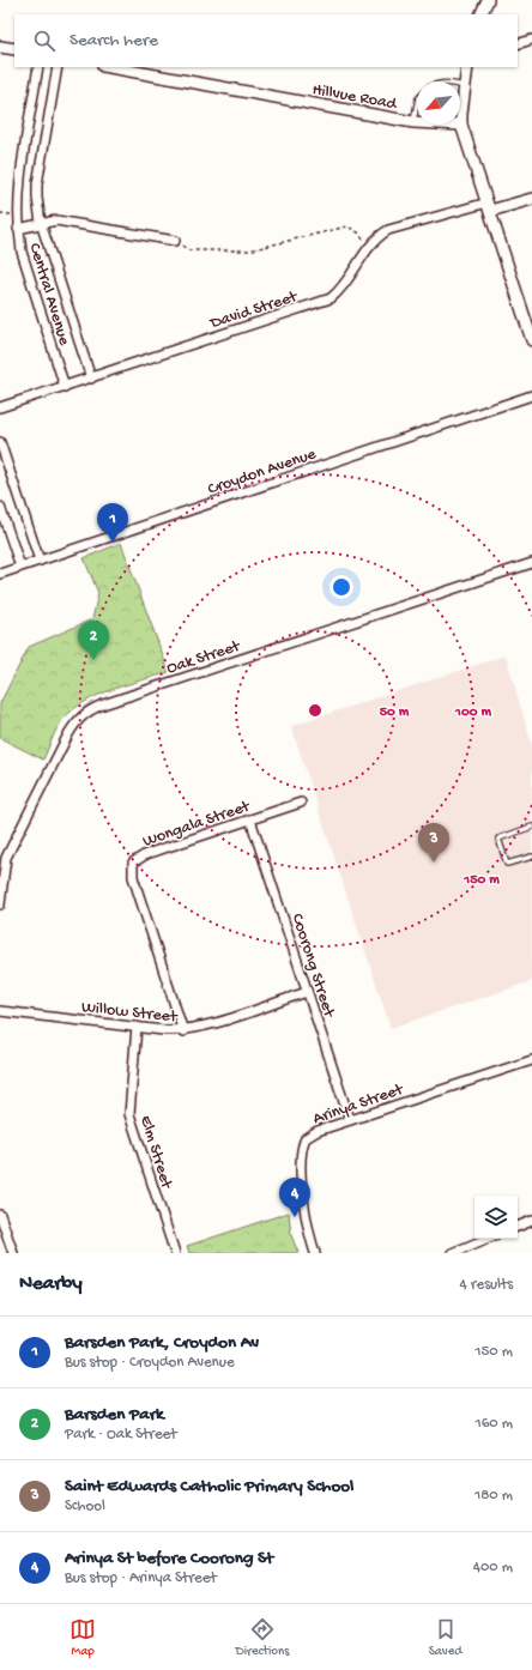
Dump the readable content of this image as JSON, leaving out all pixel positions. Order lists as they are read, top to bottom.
{
  "streets": {
    "street": [
      "Hillvue Road",
      "Central Avenue",
      "David Street",
      "Croydon Avenue",
      "Oak Street",
      "Wongala Street",
      "Coorong Street",
      "Willow Street",
      "Arinya Street",
      "Elm Street"
    ]
  },
  "crossings": [
    ["Central Avenue", "David Street"],
    ["Wongala Street", "Coorong Street"],
    ["Wongala Street", "Willow Street"],
    ["Coorong Street", "Willow Street"],
    ["Coorong Street", "Arinya Street"],
    ["Willow Street", "Elm Street"]
  ],
  "north": "bottom left",
  "page": {
    "search": "Search here",
    "pins": [
      "1",
      "2",
      "3",
      "4"
    ],
    "heading": ["Nearby", "4 results"],
    "list": [
      {
        "mark": "1",
        "name": "Barsden Park, Croydon Av",
        "note": "Bus stop · Croydon Avenue",
        "value": "150 m"
      },
      {
        "mark": "2",
        "name": "Barsden Park",
        "note": "Park · Oak Street",
        "value": "160 m"
      },
      {
        "mark": "3",
        "name": "Saint Edwards Catholic Primary School",
        "note": "School",
        "value": "180 m"
      },
      {
        "mark": "4",
        "name": "Arinya St before Coorong St",
        "note": "Bus stop · Arinya Street",
        "value": "400 m"
      }
    ],
    "nav": ["Map", "Directions", "Saved"]
  },
  "rings": ["50 m", "100 m", "150 m"]
}
